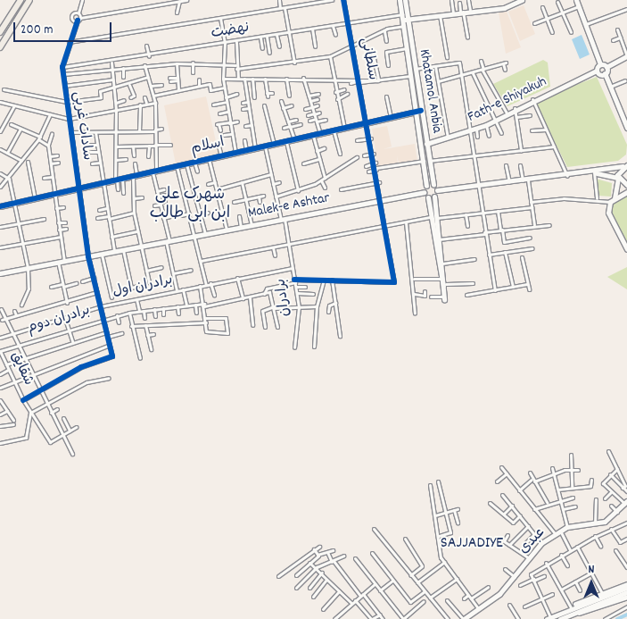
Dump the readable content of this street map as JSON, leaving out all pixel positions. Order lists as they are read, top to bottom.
{
  "streets": {
    "street": [
      "نهضت",
      "سلطانی",
      "Khatamol Anbia",
      "Fath-e Shiyakuh",
      "سادات غربی",
      "اسلام",
      "Malek-e Ashtar",
      "برادران اول",
      "برادران",
      "برادران دوم",
      "شقایق",
      "عبدی"
    ]
  },
  "crossings": [
    ["نهضت", "سلطانی"],
    ["نهضت", "Khatamol Anbia"],
    ["نهضت", "سادات غربی"],
    ["سلطانی", "اسلام"],
    ["سلطانی", "Malek-e Ashtar"],
    ["سلطانی", "برادران دوم"],
    ["Khatamol Anbia", "Fath-e Shiyakuh"],
    ["Khatamol Anbia", "اسلام"],
    ["Khatamol Anbia", "Malek-e Ashtar"],
    ["سادات غربی", "اسلام"],
    ["سادات غربی", "Malek-e Ashtar"],
    ["سادات غربی", "برادران اول"],
    ["سادات غربی", "برادران دوم"],
    ["اسلام", "برادران"],
    ["Malek-e Ashtar", "برادران"],
    ["برادران اول", "برادران"],
    ["برادران", "برادران دوم"],
    ["برادران دوم", "شقایق"]
  ],
  "districts": ["شهرک علی ابن ابی طالب", "SAJJADIYE"],
  "scale_bar": "200 m",
  "north": "top"
}
